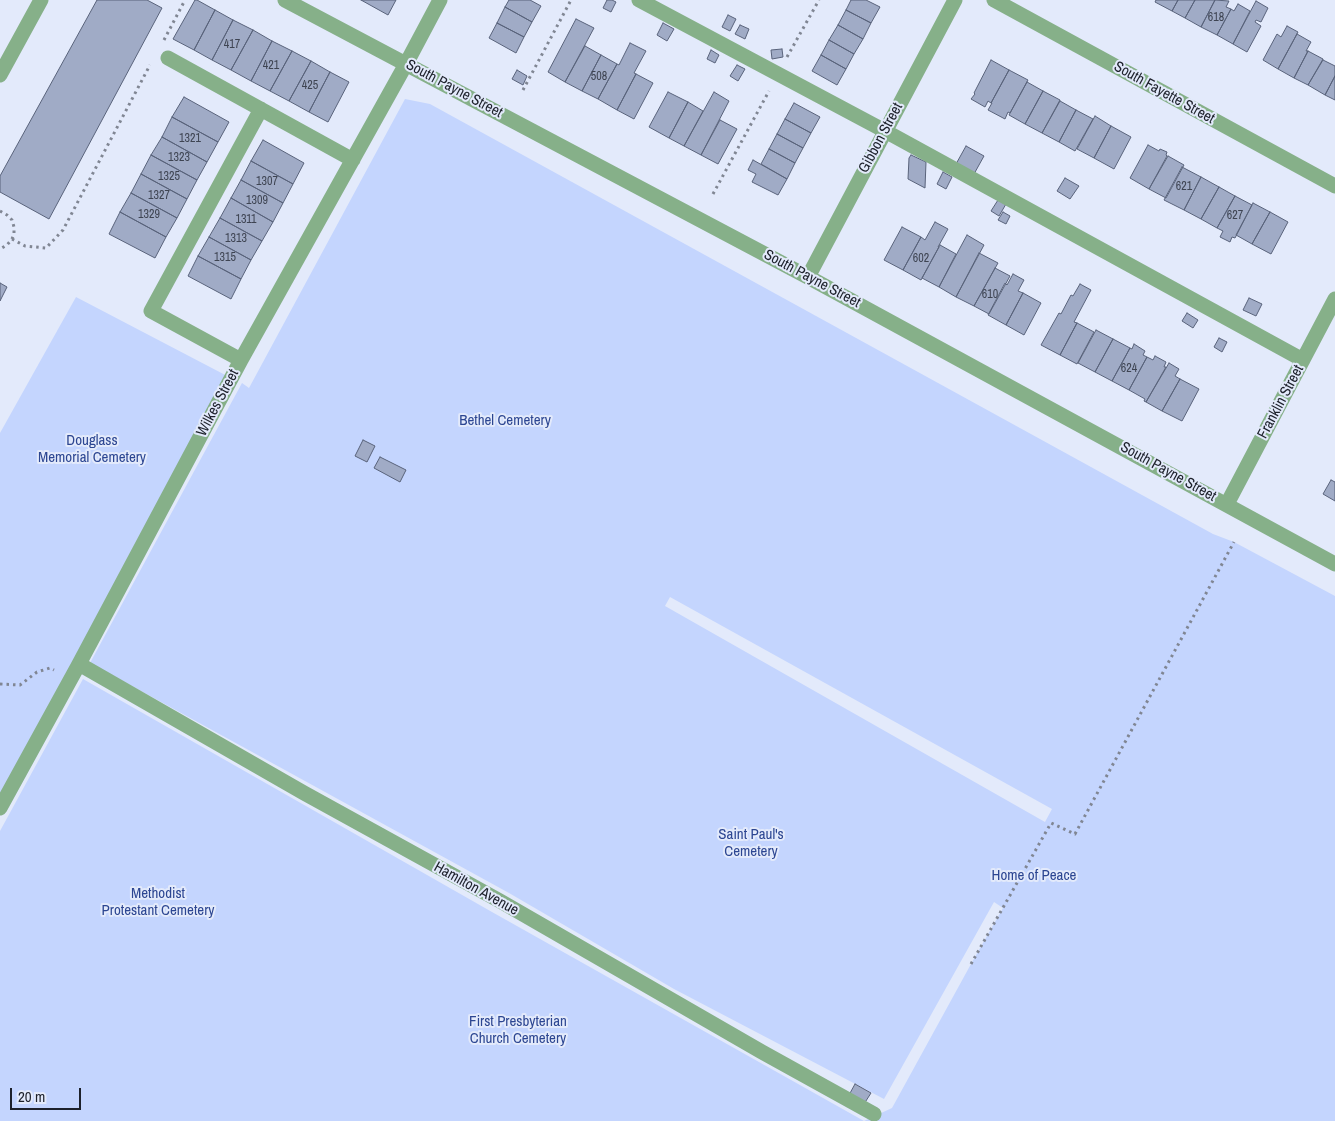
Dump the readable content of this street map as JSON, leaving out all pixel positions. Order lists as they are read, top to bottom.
{
  "streets": {
    "street": [
      "South Payne Street",
      "South Fayette Street",
      "Gibbon Street",
      "Franklin Street",
      "Wilkes Street",
      "Hamilton Avenue"
    ]
  },
  "crossings": [
    ["South Payne Street", "Gibbon Street"],
    ["South Payne Street", "Franklin Street"],
    ["South Payne Street", "Wilkes Street"],
    ["Wilkes Street", "Hamilton Avenue"]
  ],
  "parks": [
    "Bethel Cemetery",
    "Douglass Memorial Cemetery",
    "Saint Paul's Cemetery",
    "Home of Peace",
    "Methodist Protestant Cemetery",
    "First Presbyterian Church Cemetery"
  ],
  "house_numbers": [
    "618",
    "417",
    "421",
    "508",
    "425",
    "1321",
    "1323",
    "1325",
    "1307",
    "621",
    "1327",
    "1309",
    "1329",
    "627",
    "1311",
    "1313",
    "1315",
    "602",
    "610",
    "624"
  ],
  "scale_bar": "20 m"
}
